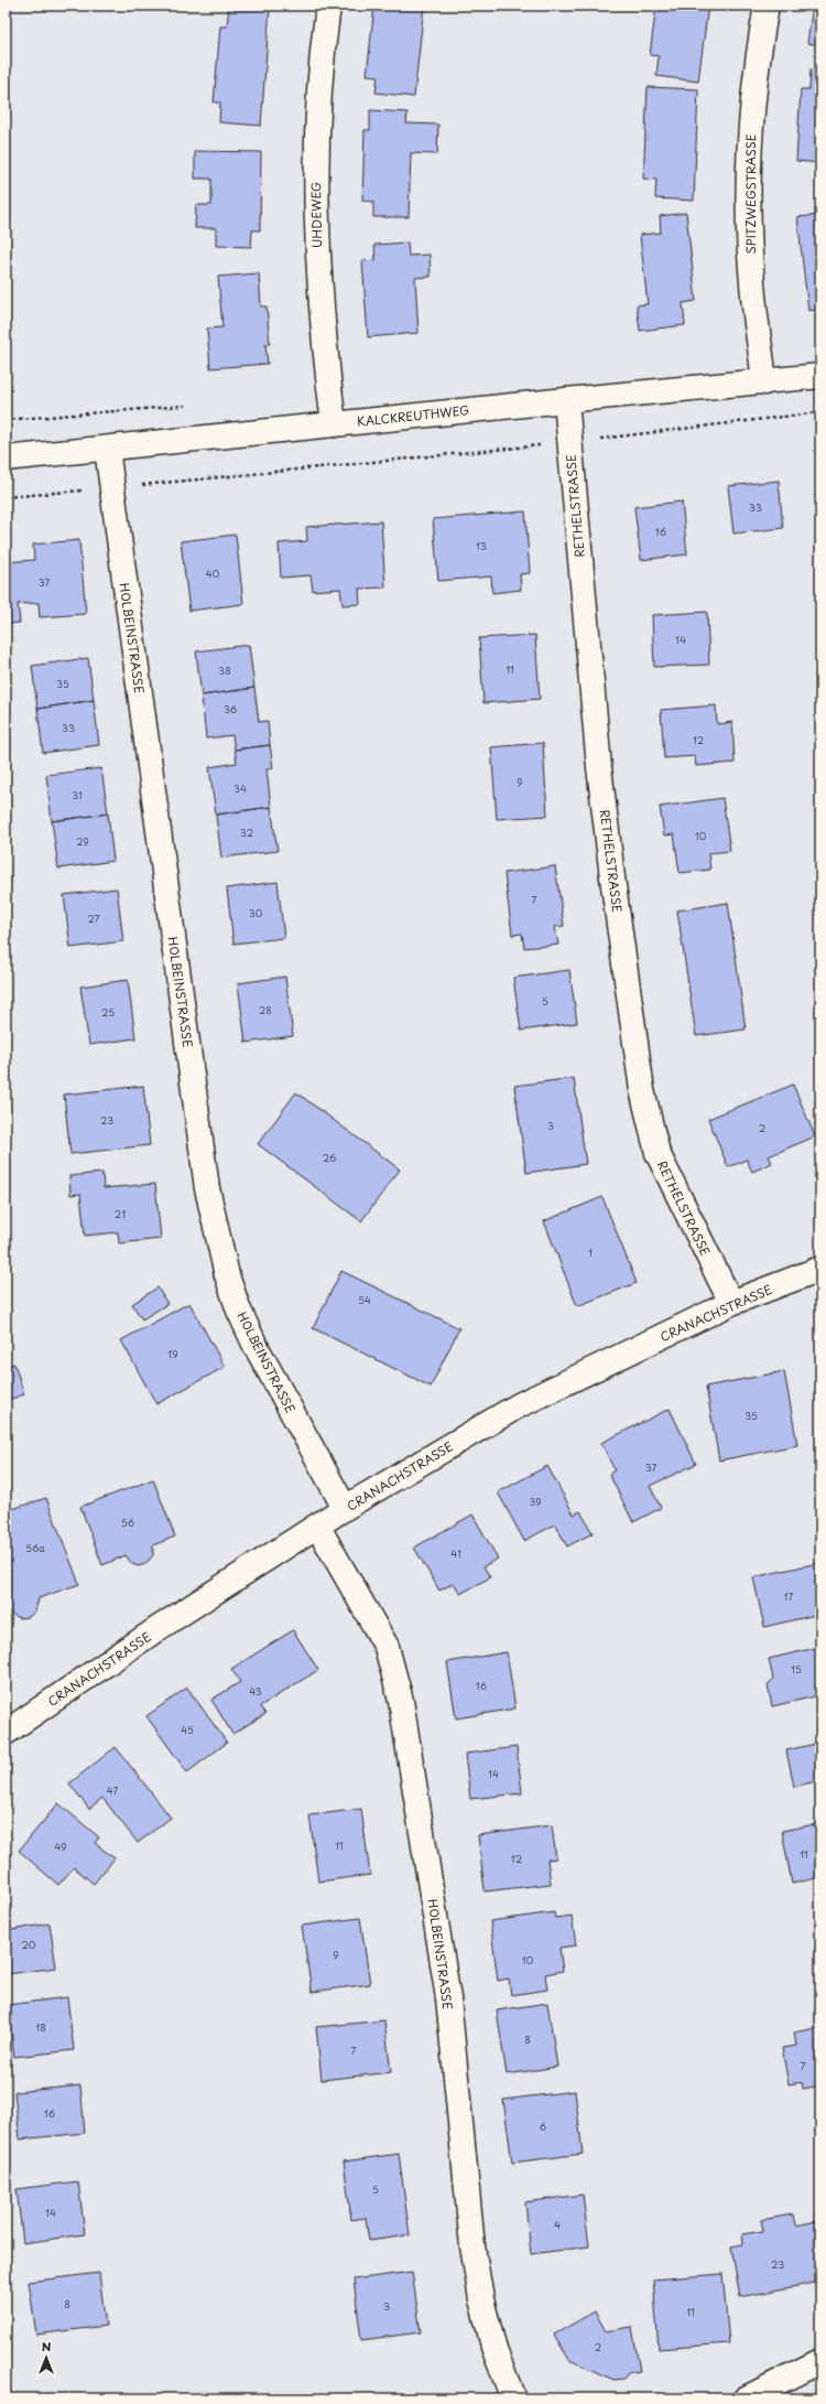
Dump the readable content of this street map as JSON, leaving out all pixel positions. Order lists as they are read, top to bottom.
{
  "streets": {
    "street": [
      "SPITZWEGSTRASSE",
      "UHDEWEG",
      "KALCKREUTHWEG",
      "RETHELSTRASSE",
      "HOLBEINSTRASSE",
      "CRANACHSTRASSE"
    ]
  },
  "crossings": [
    ["SPITZWEGSTRASSE", "KALCKREUTHWEG"],
    ["UHDEWEG", "KALCKREUTHWEG"],
    ["KALCKREUTHWEG", "RETHELSTRASSE"],
    ["KALCKREUTHWEG", "HOLBEINSTRASSE"],
    ["RETHELSTRASSE", "CRANACHSTRASSE"],
    ["HOLBEINSTRASSE", "CRANACHSTRASSE"]
  ],
  "house_numbers": [
    "33",
    "16",
    "13",
    "40",
    "37",
    "14",
    "11",
    "38",
    "35",
    "36",
    "33",
    "12",
    "9",
    "34",
    "31",
    "32",
    "10",
    "29",
    "7",
    "30",
    "27",
    "5",
    "28",
    "25",
    "23",
    "3",
    "2",
    "26",
    "21",
    "1",
    "54",
    "19",
    "35",
    "37",
    "39",
    "56",
    "56a",
    "41",
    "17",
    "15",
    "16",
    "43",
    "45",
    "14",
    "47",
    "11",
    "49",
    "11",
    "12",
    "20",
    "9",
    "10",
    "18",
    "8",
    "7",
    "7",
    "16",
    "6",
    "5",
    "14",
    "4",
    "23",
    "8",
    "3",
    "11",
    "2"
  ],
  "north": "top"
}
